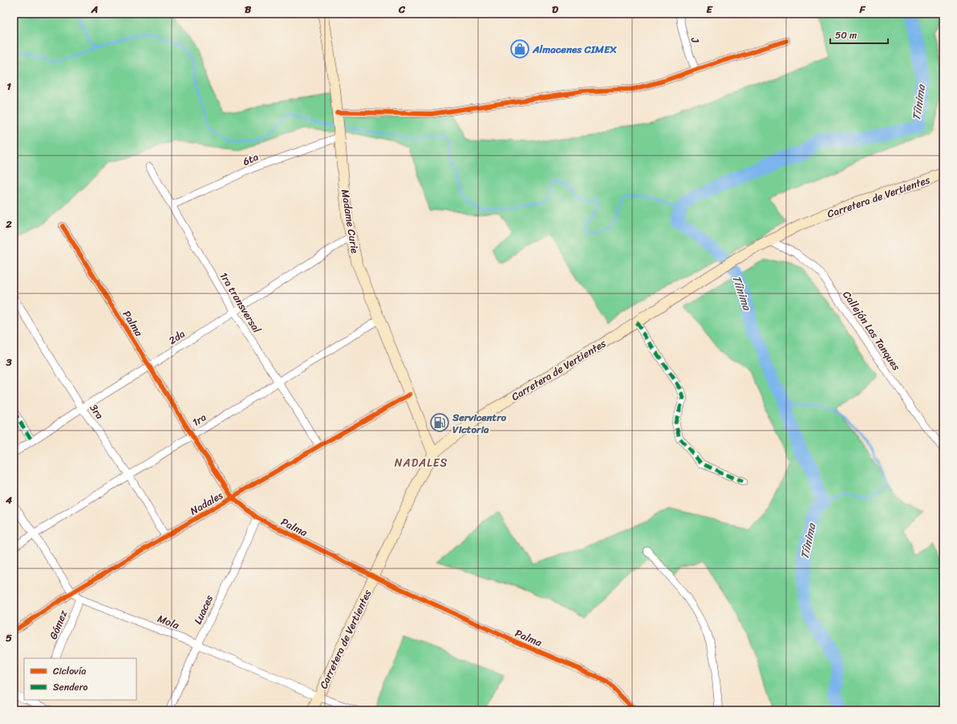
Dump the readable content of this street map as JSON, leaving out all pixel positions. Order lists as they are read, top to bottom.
{
  "streets": {
    "main road": ["Carretera de Vertientes", "Madame Curie"],
    "street": [
      "J",
      "6ta",
      "1ra transversal",
      "Palma",
      "Callejón Los Tanques",
      "2da",
      "3ra",
      "1ra",
      "Nadales",
      "Luaces",
      "Mola",
      "Gómez"
    ]
  },
  "crossings": [
    ["6ta", "Madame Curie"],
    ["6ta", "1ra transversal"],
    ["Carretera de Vertientes", "Madame Curie"],
    ["Carretera de Vertientes", "Palma"],
    ["Carretera de Vertientes", "Callejón Los Tanques"],
    ["Carretera de Vertientes", "Mola"],
    ["Madame Curie", "2da"],
    ["Madame Curie", "1ra"],
    ["Madame Curie", "Nadales"],
    ["1ra transversal", "2da"],
    ["1ra transversal", "1ra"],
    ["1ra transversal", "Nadales"],
    ["Palma", "2da"],
    ["Palma", "1ra"],
    ["Palma", "Nadales"],
    ["Palma", "Luaces"],
    ["2da", "3ra"],
    ["3ra", "1ra"],
    ["3ra", "Nadales"],
    ["1ra", "Mola"],
    ["Nadales", "Mola"],
    ["Luaces", "Mola"],
    ["Mola", "Gómez"]
  ],
  "districts": ["NADALES"],
  "water": ["Tíinima"],
  "places": {
    "shop": ["Almacenes CIMEX"],
    "fuel station": ["Servicentro Victoria"]
  },
  "legend": ["Ciclovía", "Sendero"],
  "scale_bar": "50 m",
  "grid": {
    "columns": [
      "A",
      "B",
      "C",
      "D",
      "E",
      "F"
    ],
    "rows": [
      "1",
      "2",
      "3",
      "4",
      "5"
    ]
  }
}
